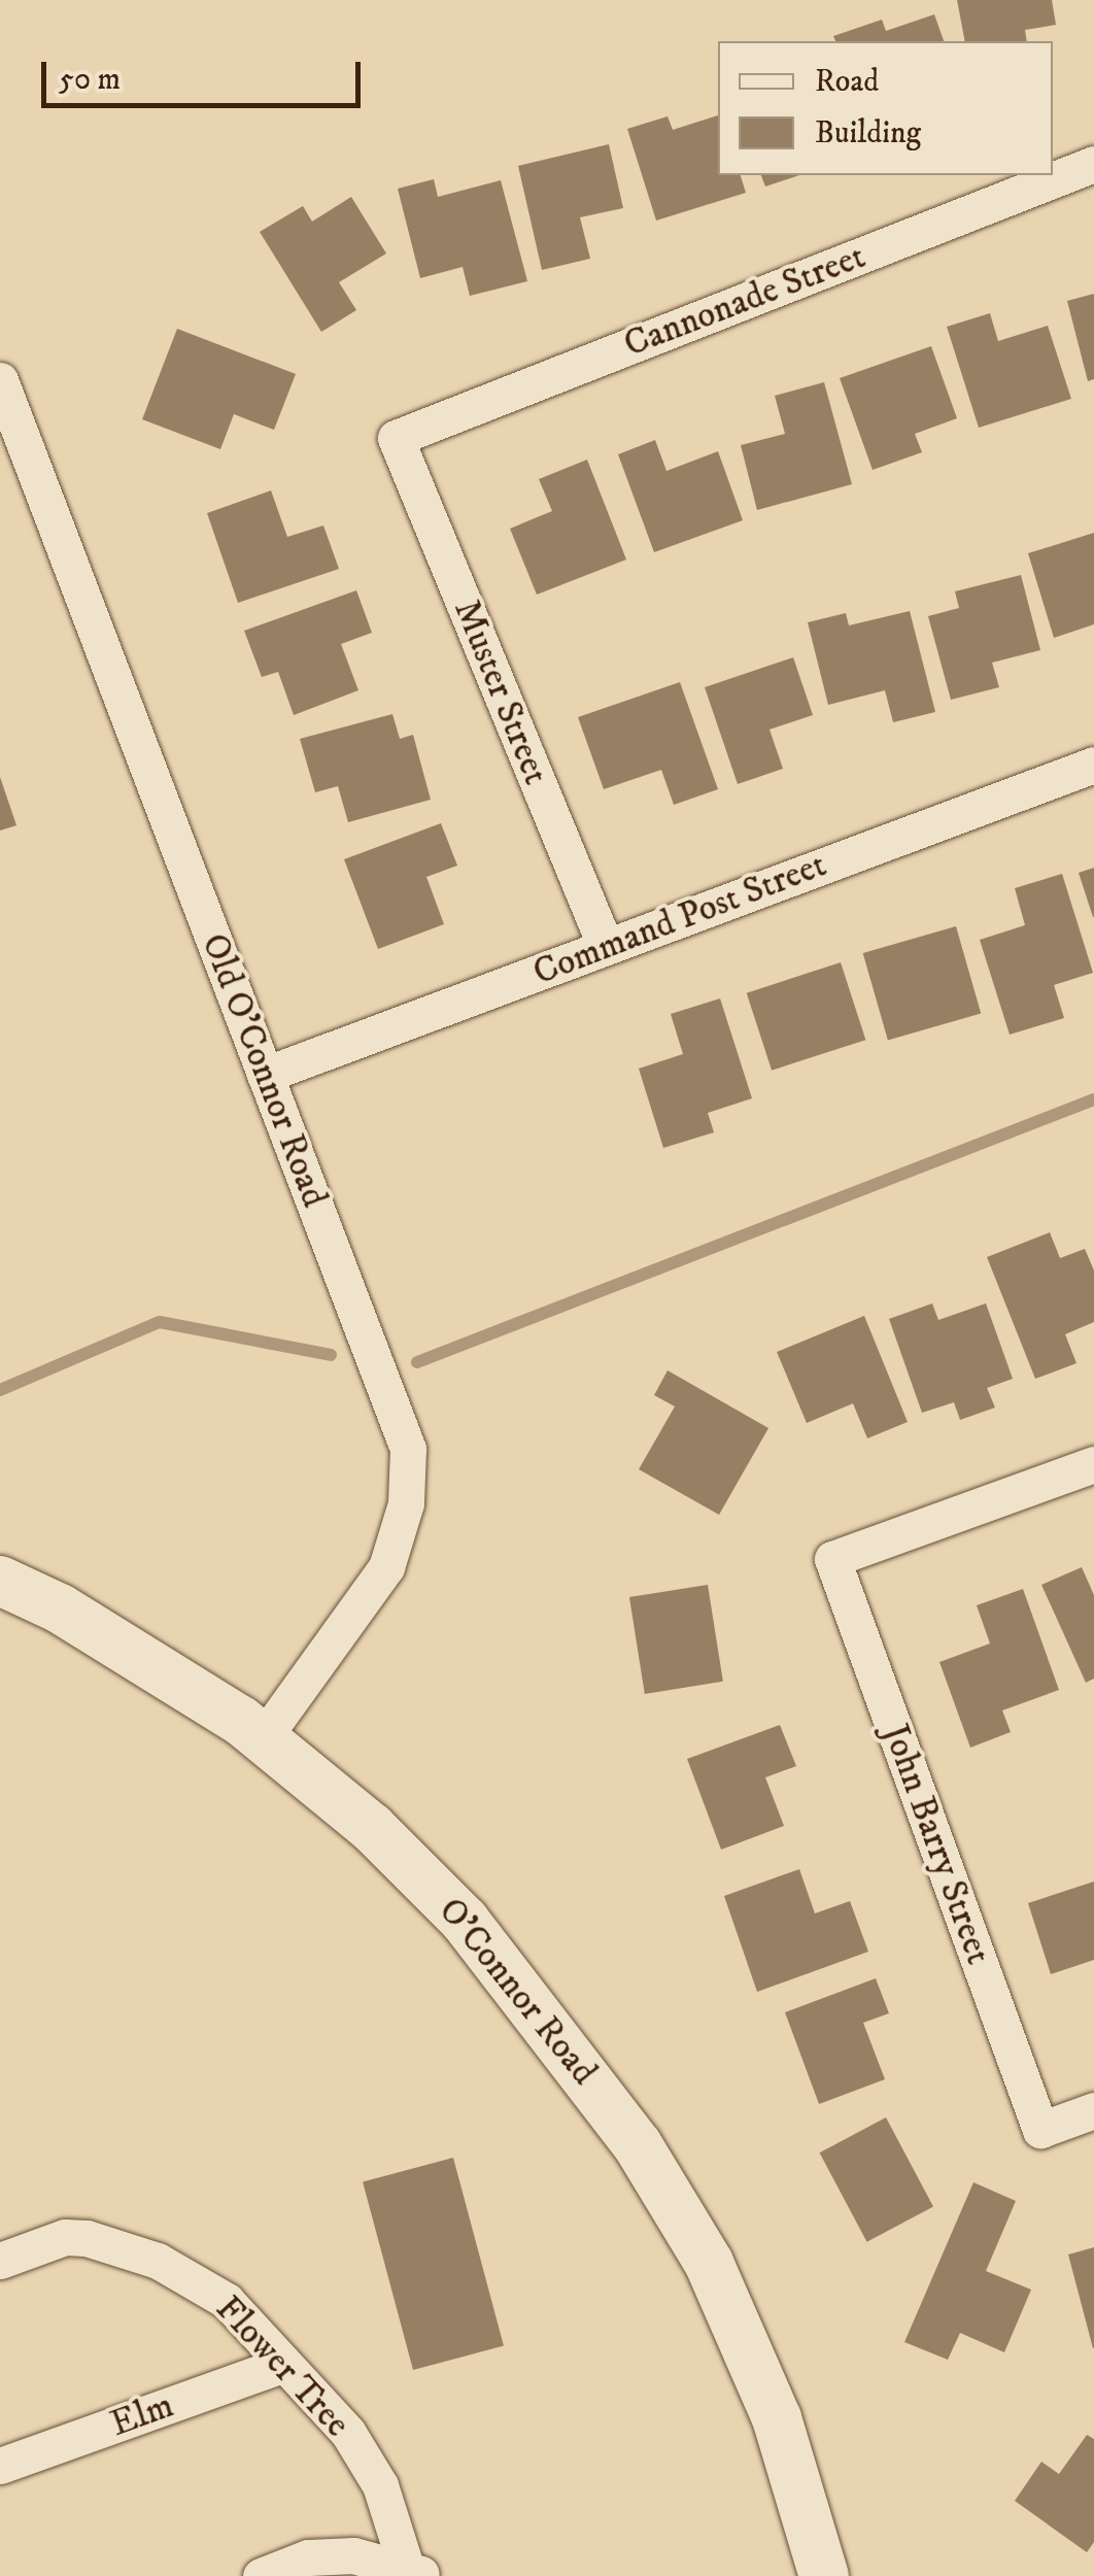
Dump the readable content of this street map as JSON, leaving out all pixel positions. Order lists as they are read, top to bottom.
{
  "streets": {
    "main road": ["O'Connor Road"],
    "street": [
      "Cannonade Street",
      "Muster Street",
      "Command Post Street",
      "Old O'Connor Road",
      "John Barry Street",
      "Flower Tree",
      "Elm"
    ]
  },
  "crossings": [
    ["Cannonade Street", "Muster Street"],
    ["Muster Street", "Command Post Street"],
    ["Command Post Street", "Old O'Connor Road"],
    ["Old O'Connor Road", "O'Connor Road"],
    ["Flower Tree", "Elm"]
  ],
  "legend": ["Road", "Building"],
  "scale_bar": "50 m"
}
